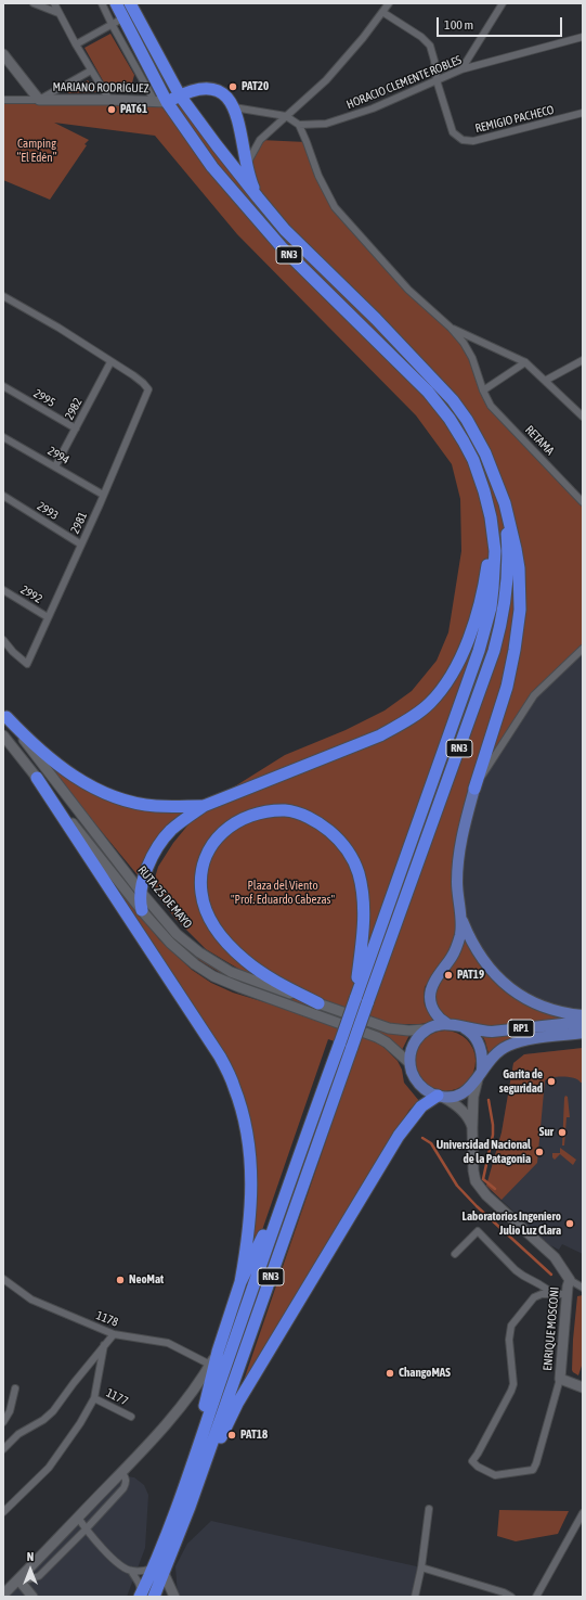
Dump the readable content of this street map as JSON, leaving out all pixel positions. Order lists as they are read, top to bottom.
{
  "streets": {
    "highway": ["RN3"],
    "main road": [
      "MARIANO RODRÍGUEZ",
      "RUTA 25 DE MAYO",
      "RP1",
      "ENRIQUE MOSCONI"
    ],
    "street": [
      "HORACIO CLEMENTE ROBLES",
      "REMIGIO PACHECO",
      "2995",
      "2982",
      "RETAMA",
      "2994",
      "2993",
      "2981",
      "2992",
      "1178",
      "1177"
    ]
  },
  "crossings": [
    ["HORACIO CLEMENTE ROBLES", "REMIGIO PACHECO"],
    ["MARIANO RODRÍGUEZ", "RN3"],
    ["2995", "2982"],
    ["2982", "2994"],
    ["2982", "2981"],
    ["2994", "2981"],
    ["2993", "2981"],
    ["2981", "2992"],
    ["RUTA 25 DE MAYO", "RP1"],
    ["RUTA 25 DE MAYO", "ENRIQUE MOSCONI"],
    ["RP1", "ENRIQUE MOSCONI"]
  ],
  "parks": ["Camping “El Edén”", "Plaza del Viento \"Prof. Eduardo Cabezas\""],
  "places": [
    "PAT20",
    "PAT61",
    "PAT19",
    "Garita de seguridad",
    "Sur",
    "Universidad Nacional de la Patagonia",
    "Laboratorios Ingeniero Julio Luz Clara",
    "NeoMat",
    "ChangoMAS",
    "PAT18"
  ],
  "scale_bar": "100 m",
  "north": "top"
}
